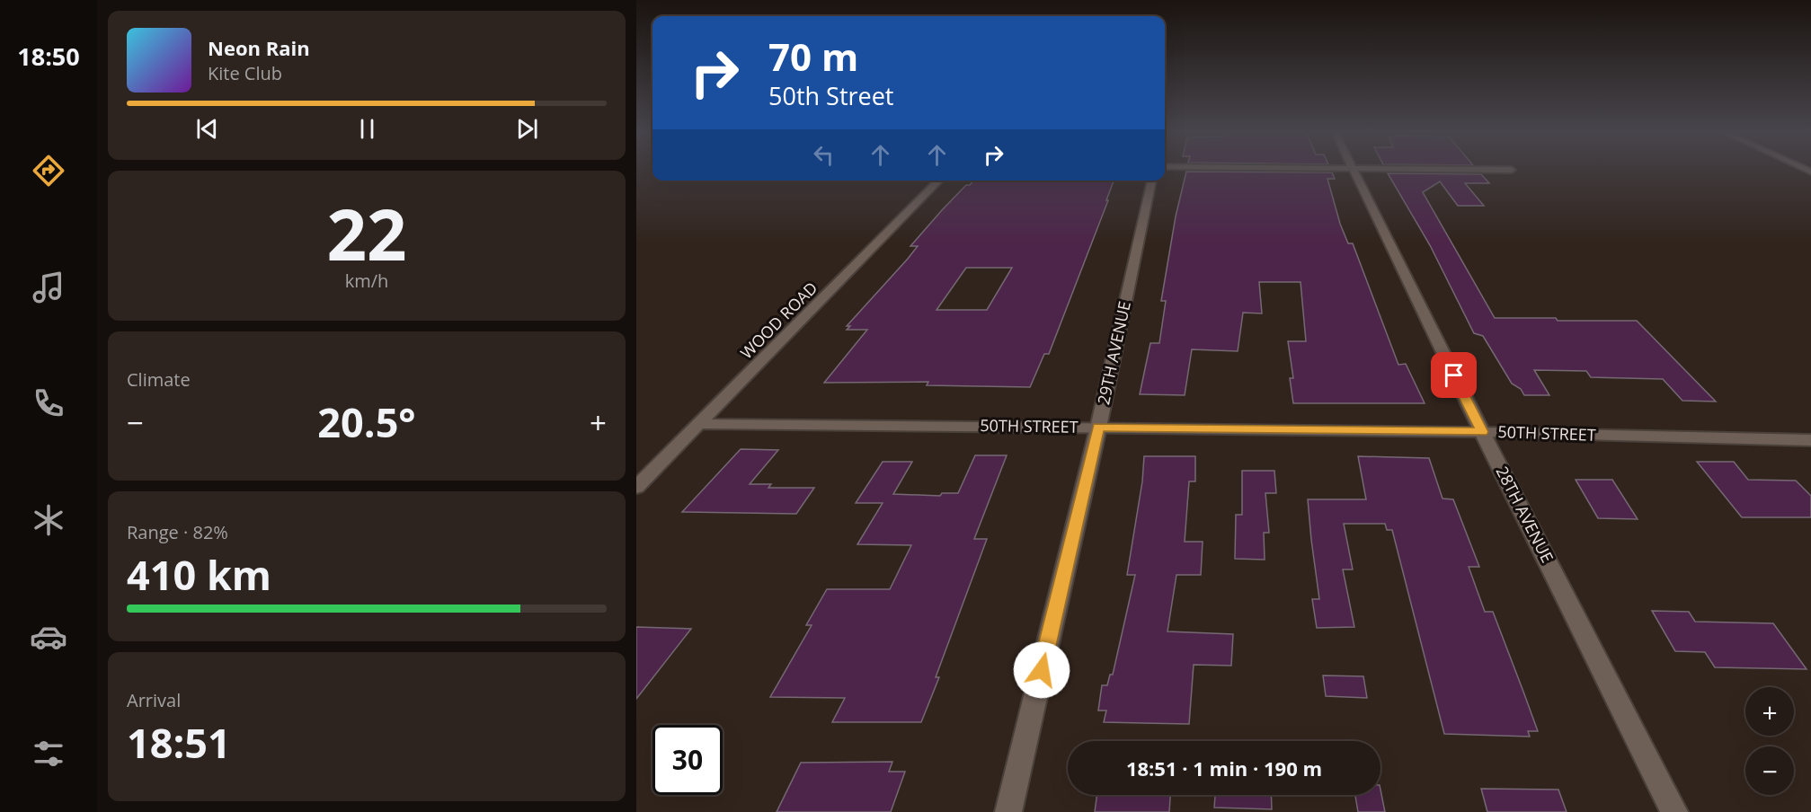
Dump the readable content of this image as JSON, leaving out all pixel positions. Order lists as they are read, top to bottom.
{
  "streets": {
    "street": [
      "WOOD ROAD",
      "29TH AVENUE",
      "50TH STREET",
      "28TH AVENUE"
    ]
  },
  "crossings": [
    ["WOOD ROAD", "50TH STREET"],
    ["29TH AVENUE", "50TH STREET"],
    ["50TH STREET", "28TH AVENUE"]
  ],
  "page": {
    "tabs": "18:50",
    "turn": ["70 m", "50th Street"],
    "song": ["Neon Rain", "Kite Club"],
    "tile": [
      ["22", "km/h"],
      "Climate",
      ["Range · 82%", "410 km"],
      ["Arrival", "18:51"]
    ],
    "heat": ["−", "20.5°", "+"],
    "map_buttons": ["+", "−"],
    "limit": "30",
    "trip": "18:51 · 1 min · 190 m"
  }
}
